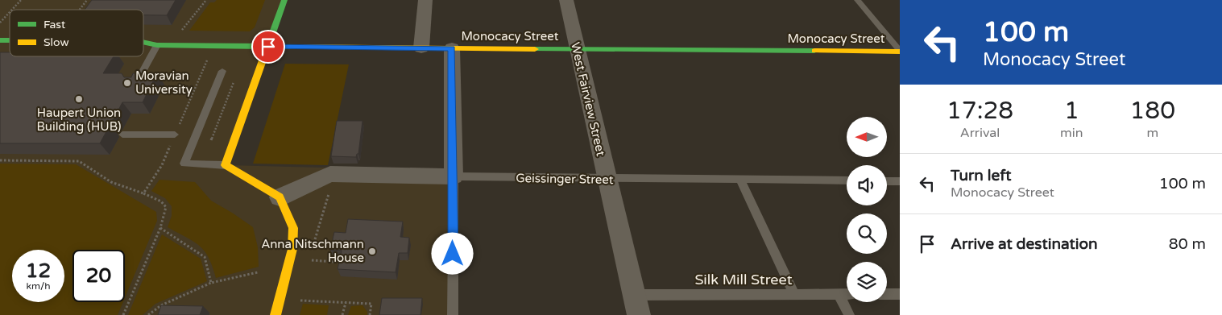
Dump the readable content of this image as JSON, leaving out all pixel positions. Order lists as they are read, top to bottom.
{
  "streets": {
    "street": ["Monocacy Street", "West Fairview Street", "Geissinger Street"],
    "lane": ["Silk Mill Street"]
  },
  "crossings": [
    ["Monocacy Street", "West Fairview Street"],
    ["West Fairview Street", "Geissinger Street"],
    ["West Fairview Street", "Silk Mill Street"]
  ],
  "places": ["Moravian University", "Haupert Union Building (HUB)", "Anna Nitschmann House"],
  "legend": ["Fast", "Slow"],
  "north": "left",
  "page": {
    "turn": ["100 m", "Monocacy Street"],
    "eta": [
      "17:28",
      "Arrival",
      "1",
      "min",
      "180",
      "m"
    ],
    "list": [
      {
        "name": "Turn left",
        "note": "Monocacy Street",
        "value": "100 m"
      },
      {
        "name": "Arrive at destination",
        "value": "80 m"
      }
    ],
    "speed": "12 km/h",
    "limit": "20"
  }
}
